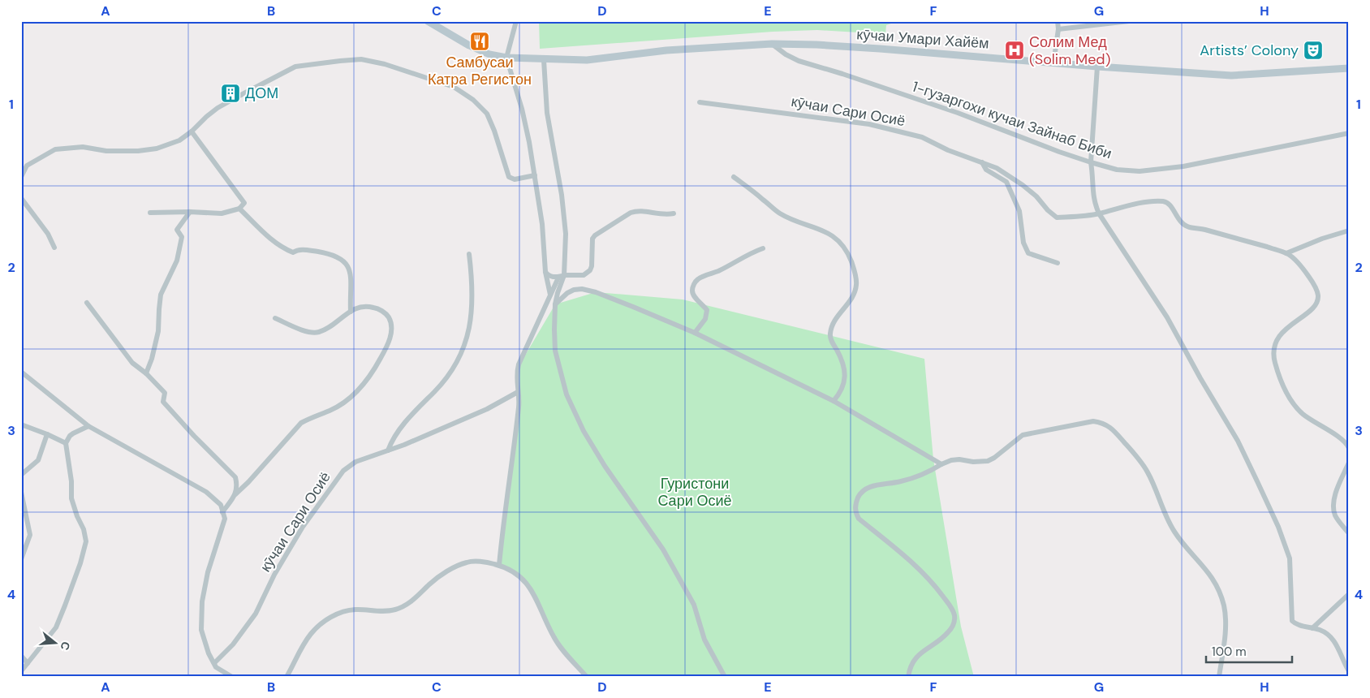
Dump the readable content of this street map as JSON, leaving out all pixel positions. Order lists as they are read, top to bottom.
{
  "streets": {
    "main road": ["кӯчаи Умари Хайём"],
    "street": ["кӯчаи Сари Осиё", "1-гузаргохи кучаи Зайнаб Биби"]
  },
  "crossings": [
    ["кӯчаи Умари Хайём", "1-гузаргохи кучаи Зайнаб Биби"]
  ],
  "parks": ["Гуристони Сари Осиё"],
  "places": {
    "restaurant": ["Самбусаи Катра Регистон"],
    "hospital": ["Солим Мед (Solim Med)"],
    "theatre": ["Artists’ Colony"],
    "building": ["ДОМ"]
  },
  "scale_bar": "100 m",
  "north": "right",
  "grid": {
    "columns": [
      "A",
      "B",
      "C",
      "D",
      "E",
      "F",
      "G",
      "H"
    ],
    "rows": [
      "1",
      "2",
      "3",
      "4"
    ]
  }
}
